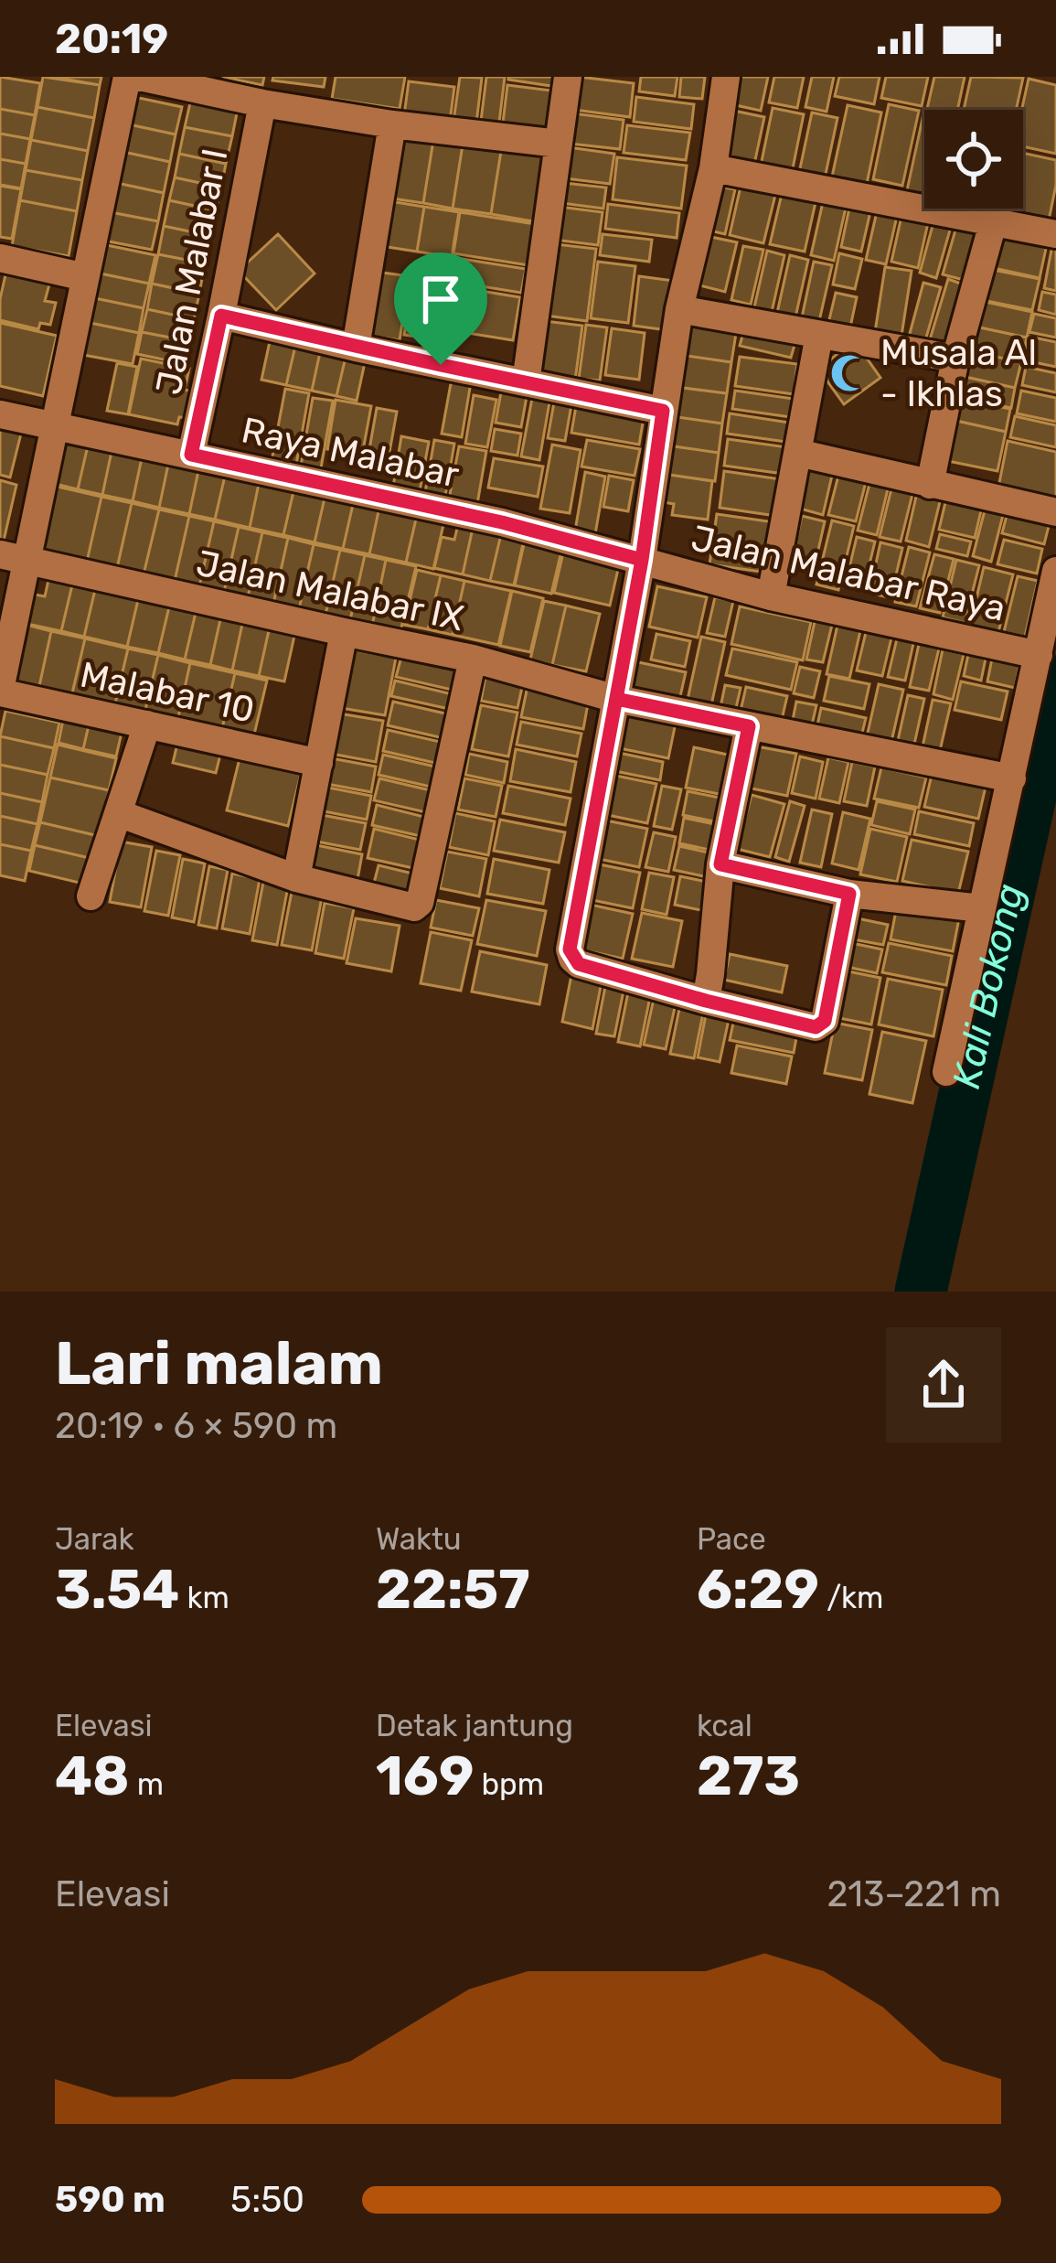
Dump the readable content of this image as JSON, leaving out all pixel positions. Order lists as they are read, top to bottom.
{
  "streets": {
    "street": [
      "Jalan Malabar I",
      "Raya Malabar",
      "Jalan Malabar Raya",
      "Jalan Malabar IX",
      "Malabar 10"
    ]
  },
  "crossings": [
    ["Jalan Malabar I", "Raya Malabar"],
    ["Raya Malabar", "Jalan Malabar Raya"]
  ],
  "water": ["Kali Bokong"],
  "places": {
    "mosque": ["Musala Al - Ikhlas"]
  },
  "page": {
    "status": "20:19",
    "heading": ["Lari malam", "20:19 · 6 × 590 m"],
    "stats": [
      ["Jarak", "3.54 km"],
      ["Waktu", "22:57"],
      ["Pace", "6:29 /km"],
      ["Elevasi", "48 m"],
      ["Detak jantung", "169 bpm"],
      ["kcal", "273"]
    ],
    "chart": ["Elevasi", "213–221 m"],
    "list": [
      {
        "name": "590 m",
        "note": "5:50"
      }
    ]
  }
}
